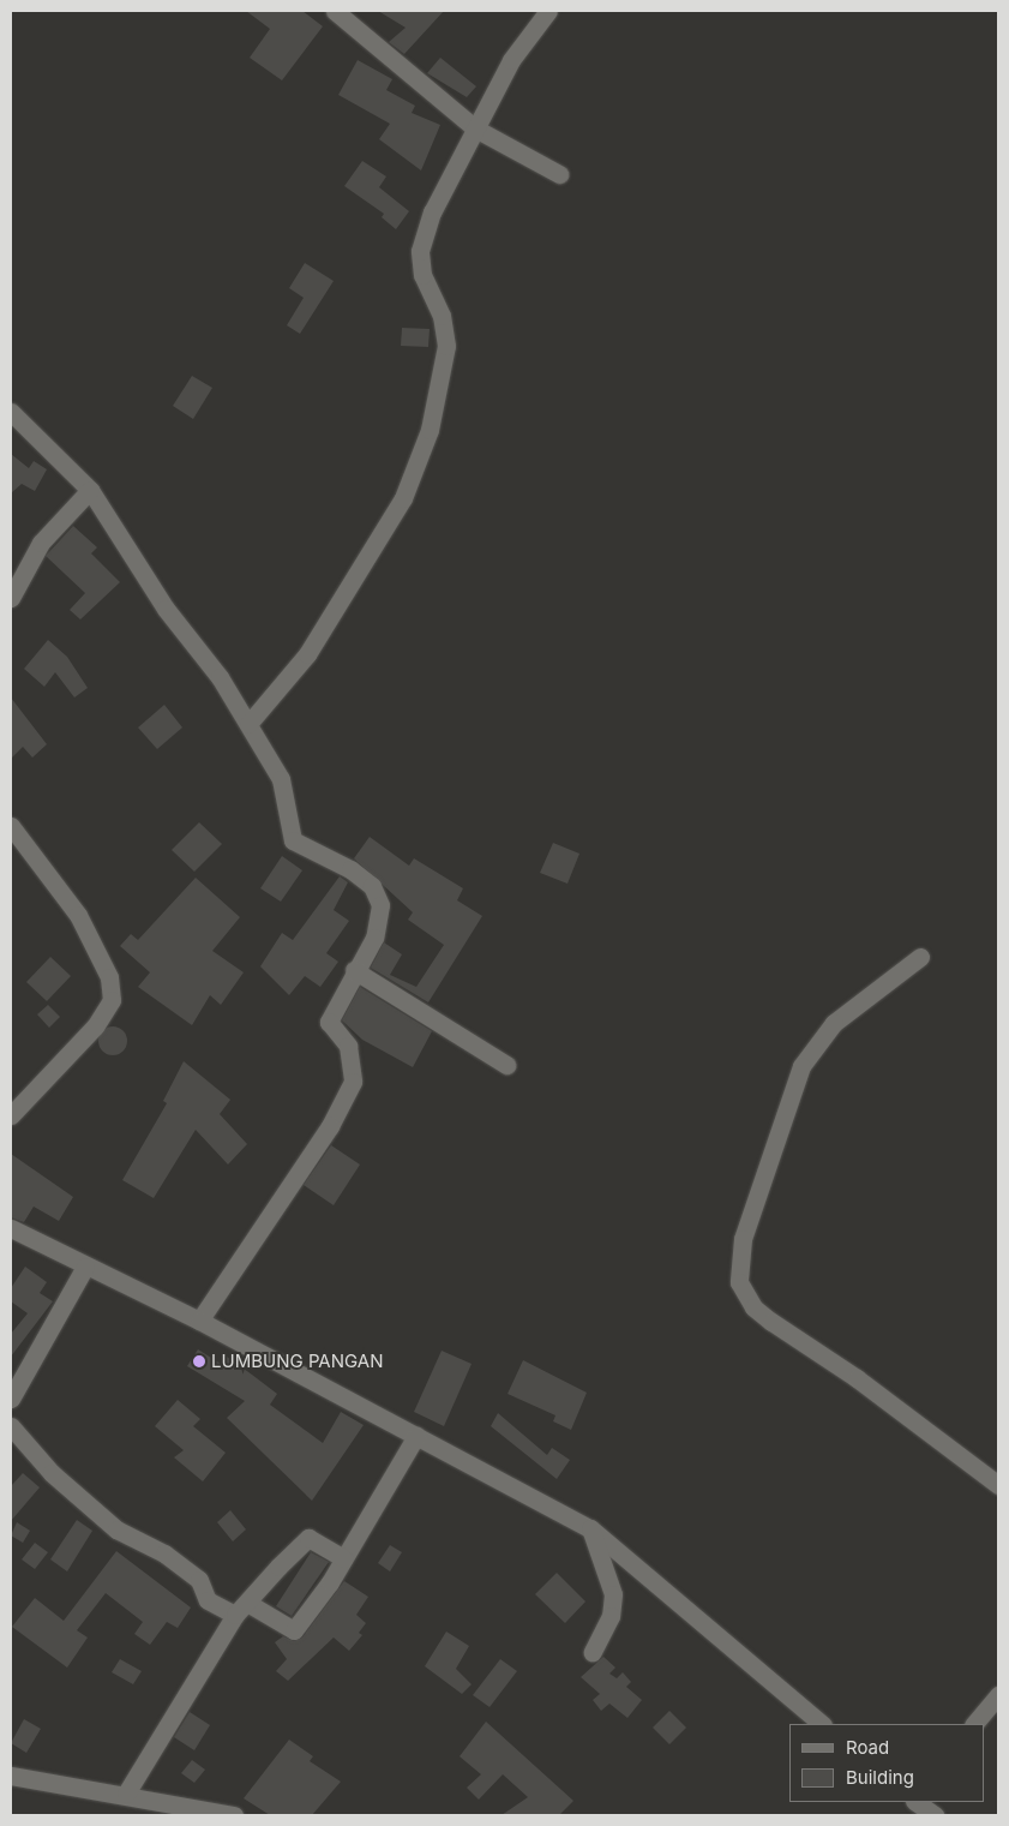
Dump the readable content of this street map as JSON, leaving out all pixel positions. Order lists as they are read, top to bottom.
{
  "places": ["LUMBUNG PANGAN"],
  "legend": ["Road", "Building"]
}
